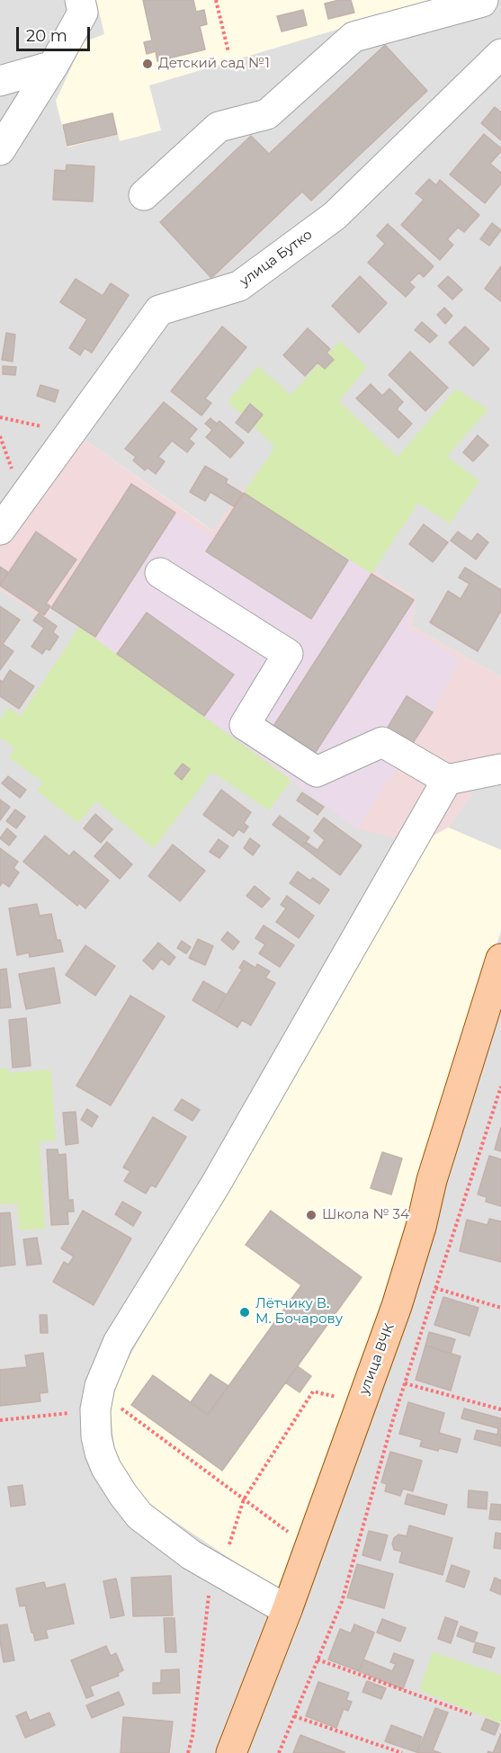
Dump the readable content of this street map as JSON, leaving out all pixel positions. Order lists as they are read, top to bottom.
{
  "streets": {
    "main road": ["улица ВЧК"],
    "lane": ["улица Бутко"]
  },
  "places": ["Детский сад №1", "Школа № 34", "Лётчику В. М. Бочарову"],
  "scale_bar": "20 m"
}
